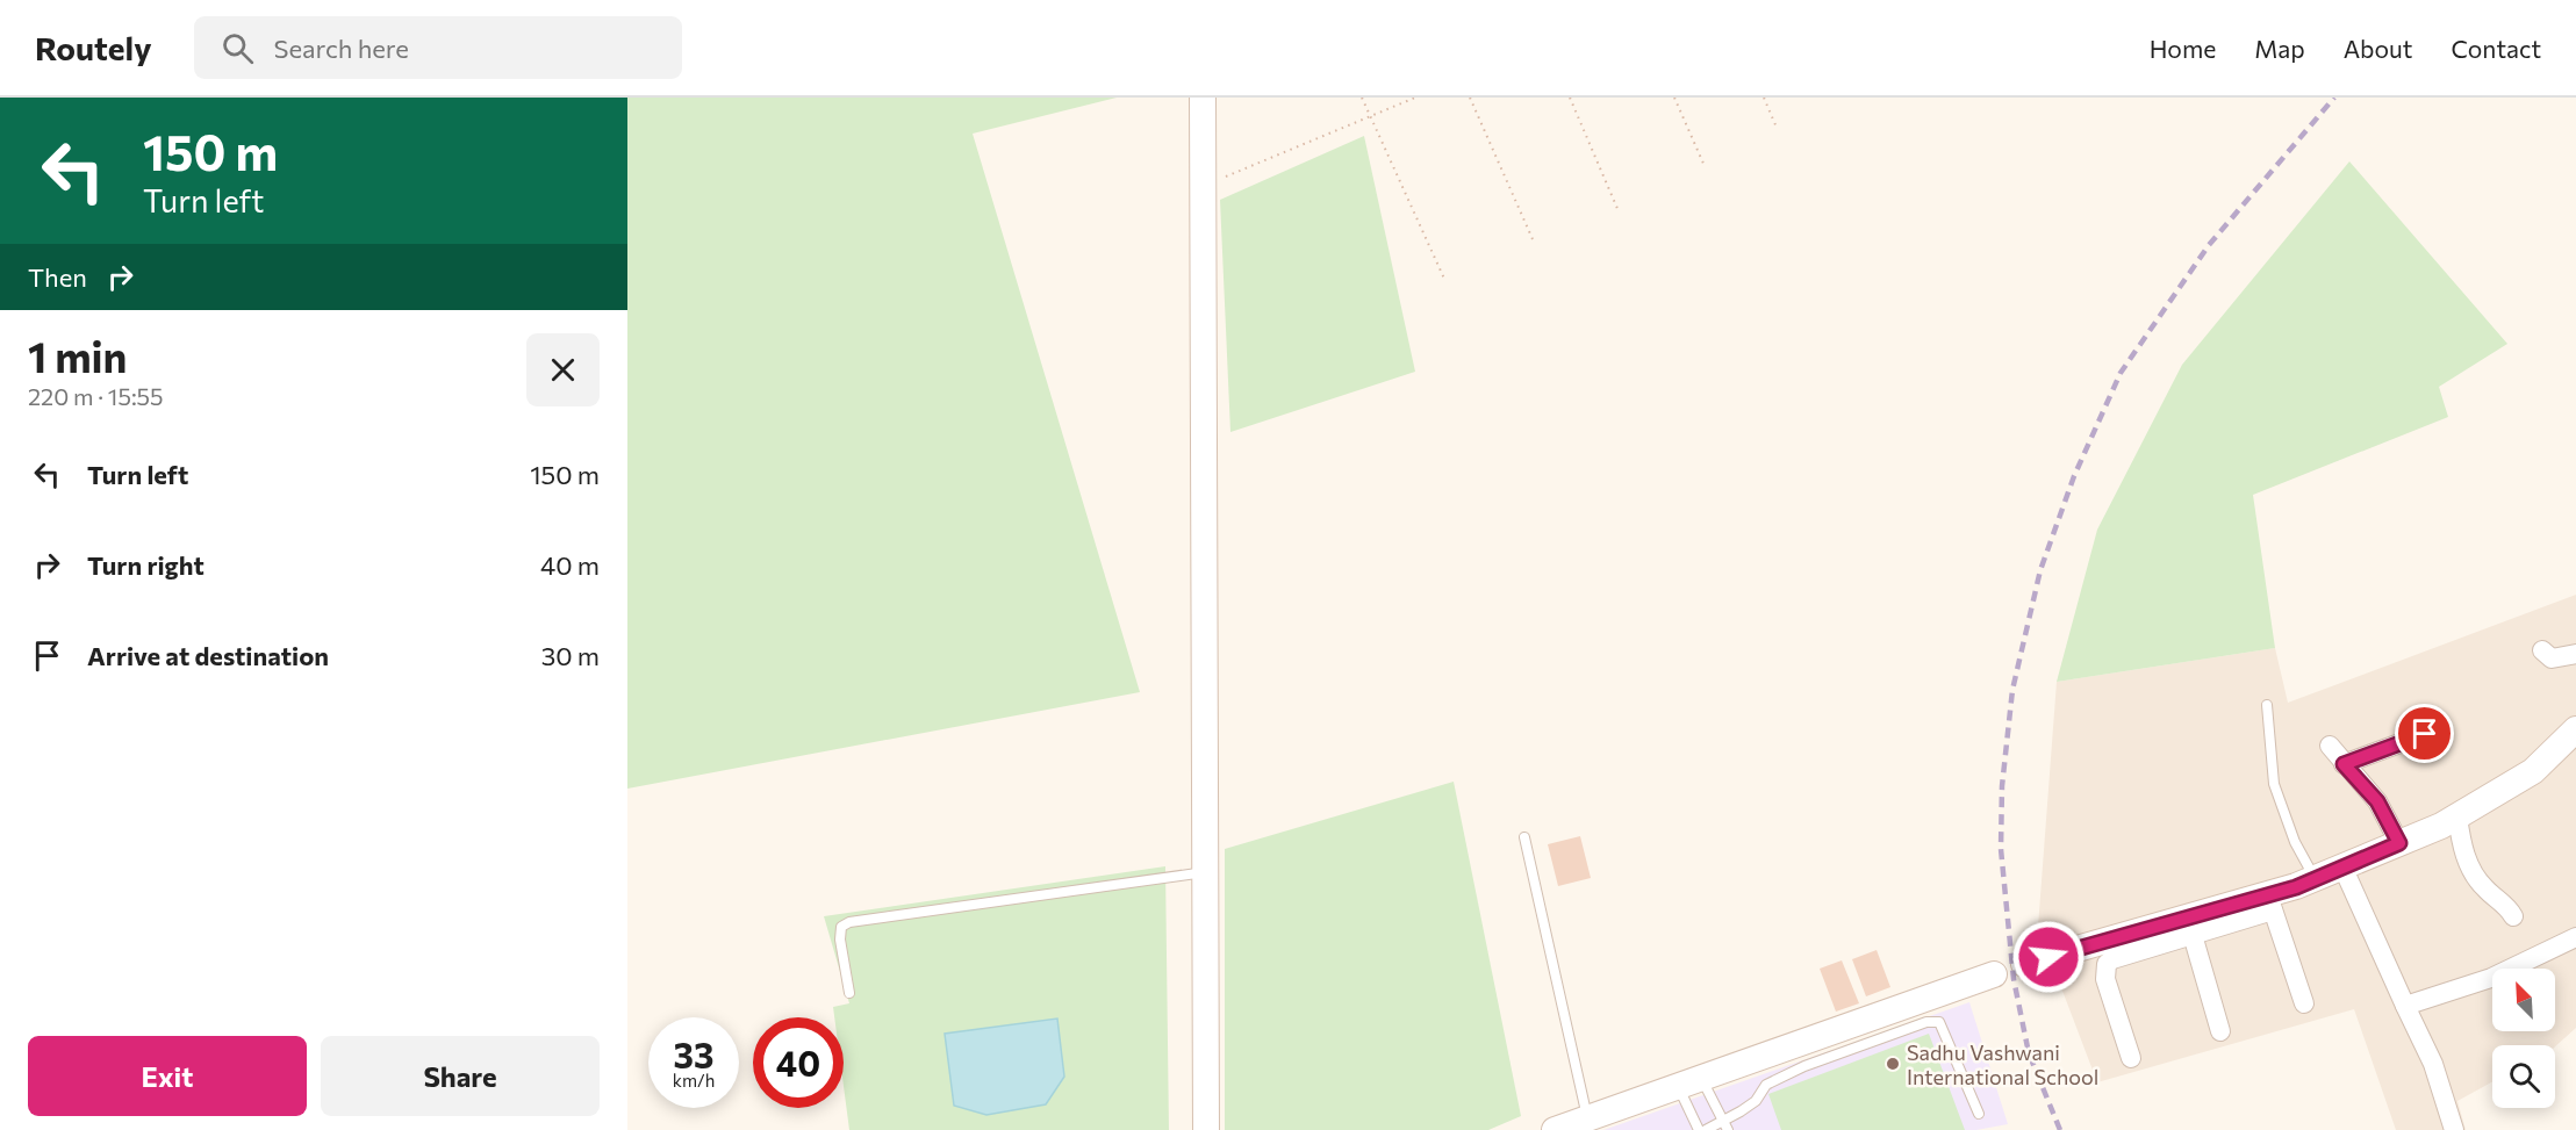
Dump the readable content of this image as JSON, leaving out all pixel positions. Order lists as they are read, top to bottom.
{
  "places": ["Sadhu Vashwani International School"],
  "north": "top left",
  "page": {
    "header": "Routely",
    "search": "Search here",
    "nav": [
      "Home",
      "Map",
      "About",
      "Contact"
    ],
    "turn": ["150 m", "Turn left"],
    "then": "Then",
    "heading": ["1 min", "220 m · 15:55"],
    "list": [
      {
        "name": "Turn left",
        "value": "150 m"
      },
      {
        "name": "Turn right",
        "value": "40 m"
      },
      {
        "name": "Arrive at destination",
        "value": "30 m"
      }
    ],
    "speed": "33 km/h",
    "limit": "40",
    "buttons": ["Exit", "Share"]
  }
}
